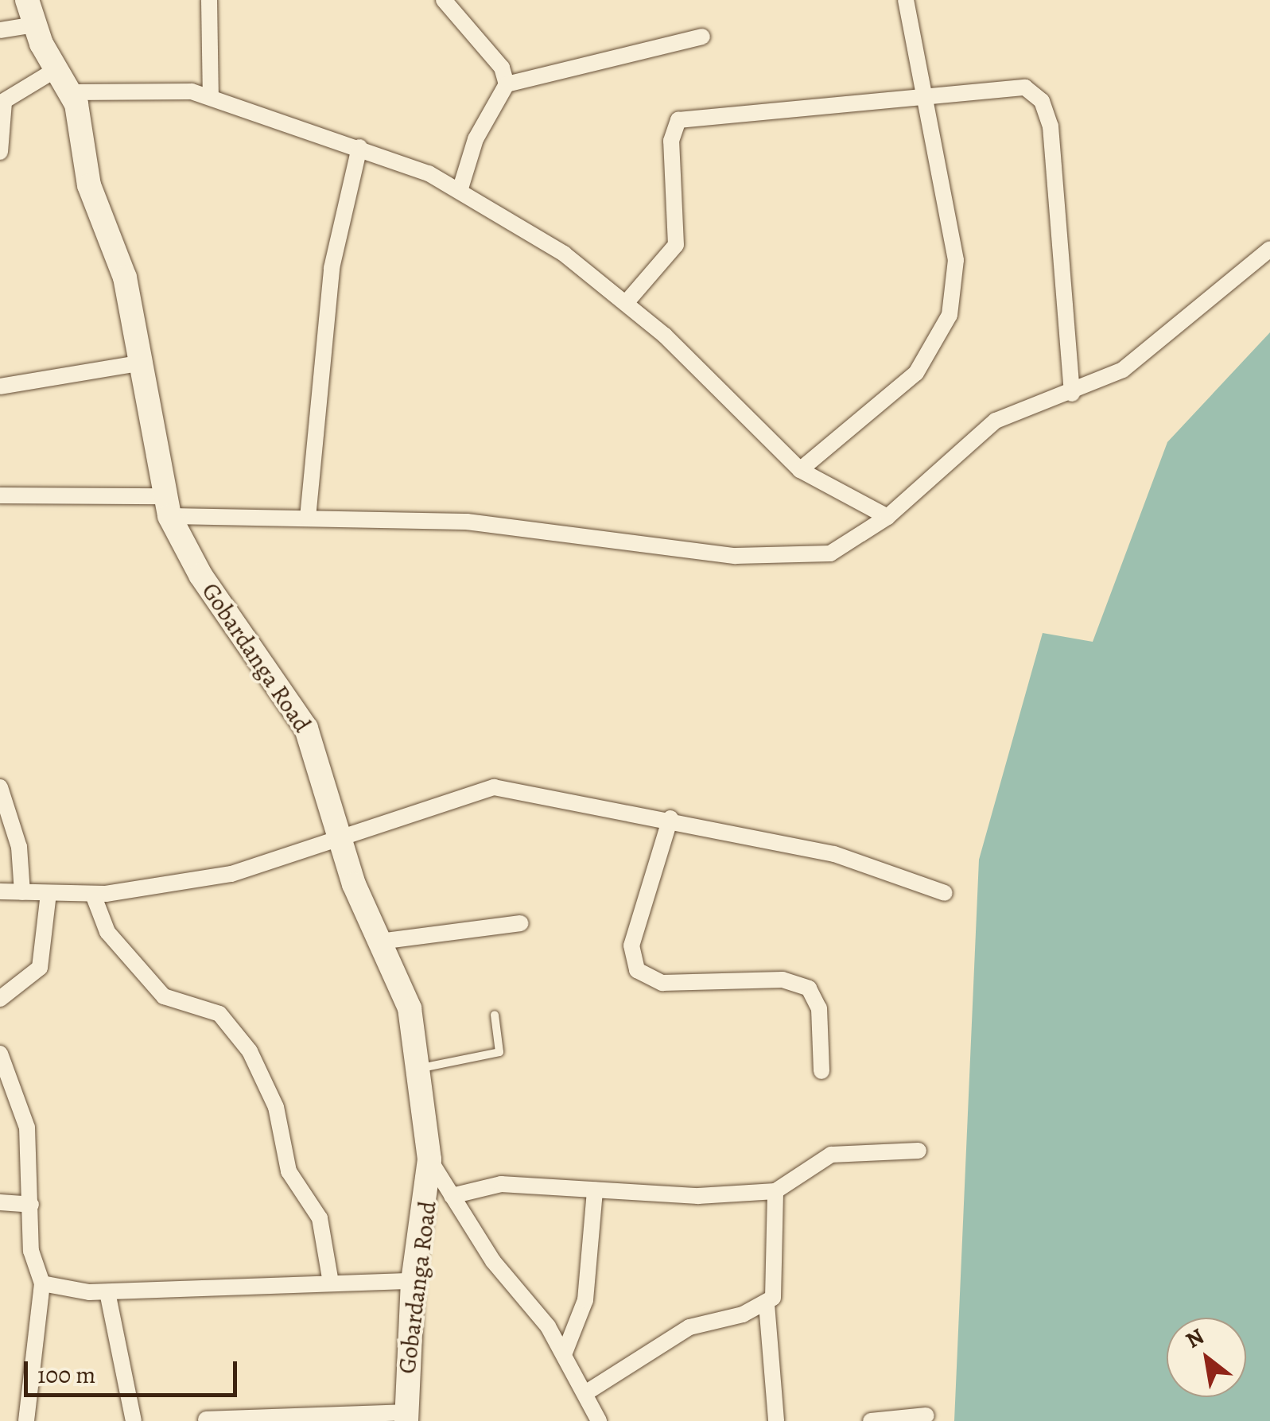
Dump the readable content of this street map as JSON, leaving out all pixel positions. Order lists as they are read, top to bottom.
{
  "streets": {
    "main road": ["Gobardanga Road"]
  },
  "scale_bar": "100 m",
  "north": "top left"
}
